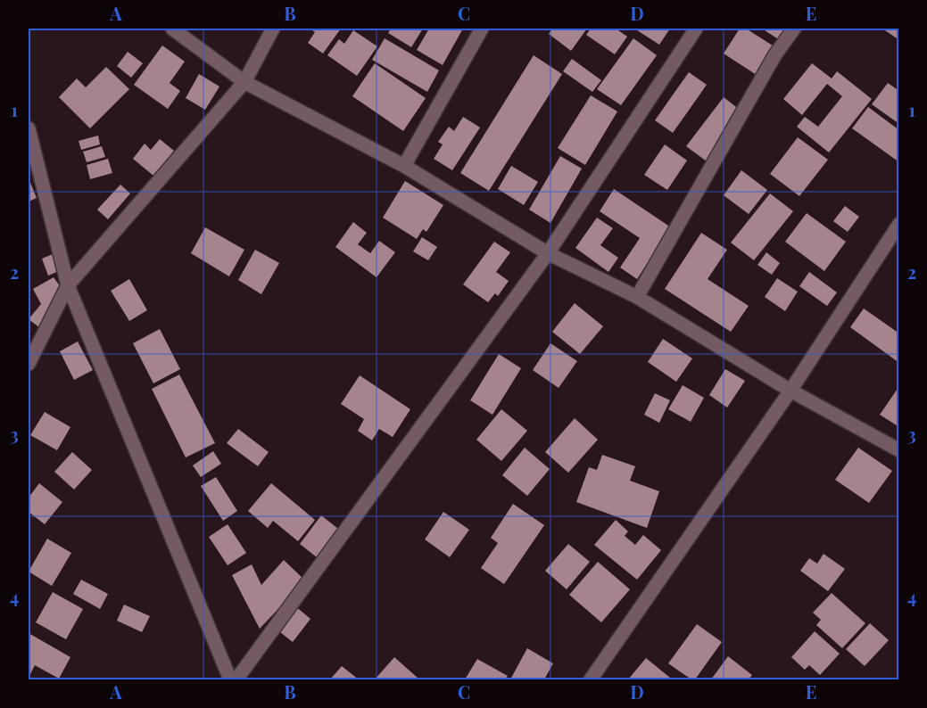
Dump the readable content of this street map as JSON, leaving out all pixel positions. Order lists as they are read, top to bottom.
{
  "grid": {
    "columns": [
      "A",
      "B",
      "C",
      "D",
      "E"
    ],
    "rows": [
      "1",
      "2",
      "3",
      "4"
    ]
  }
}
